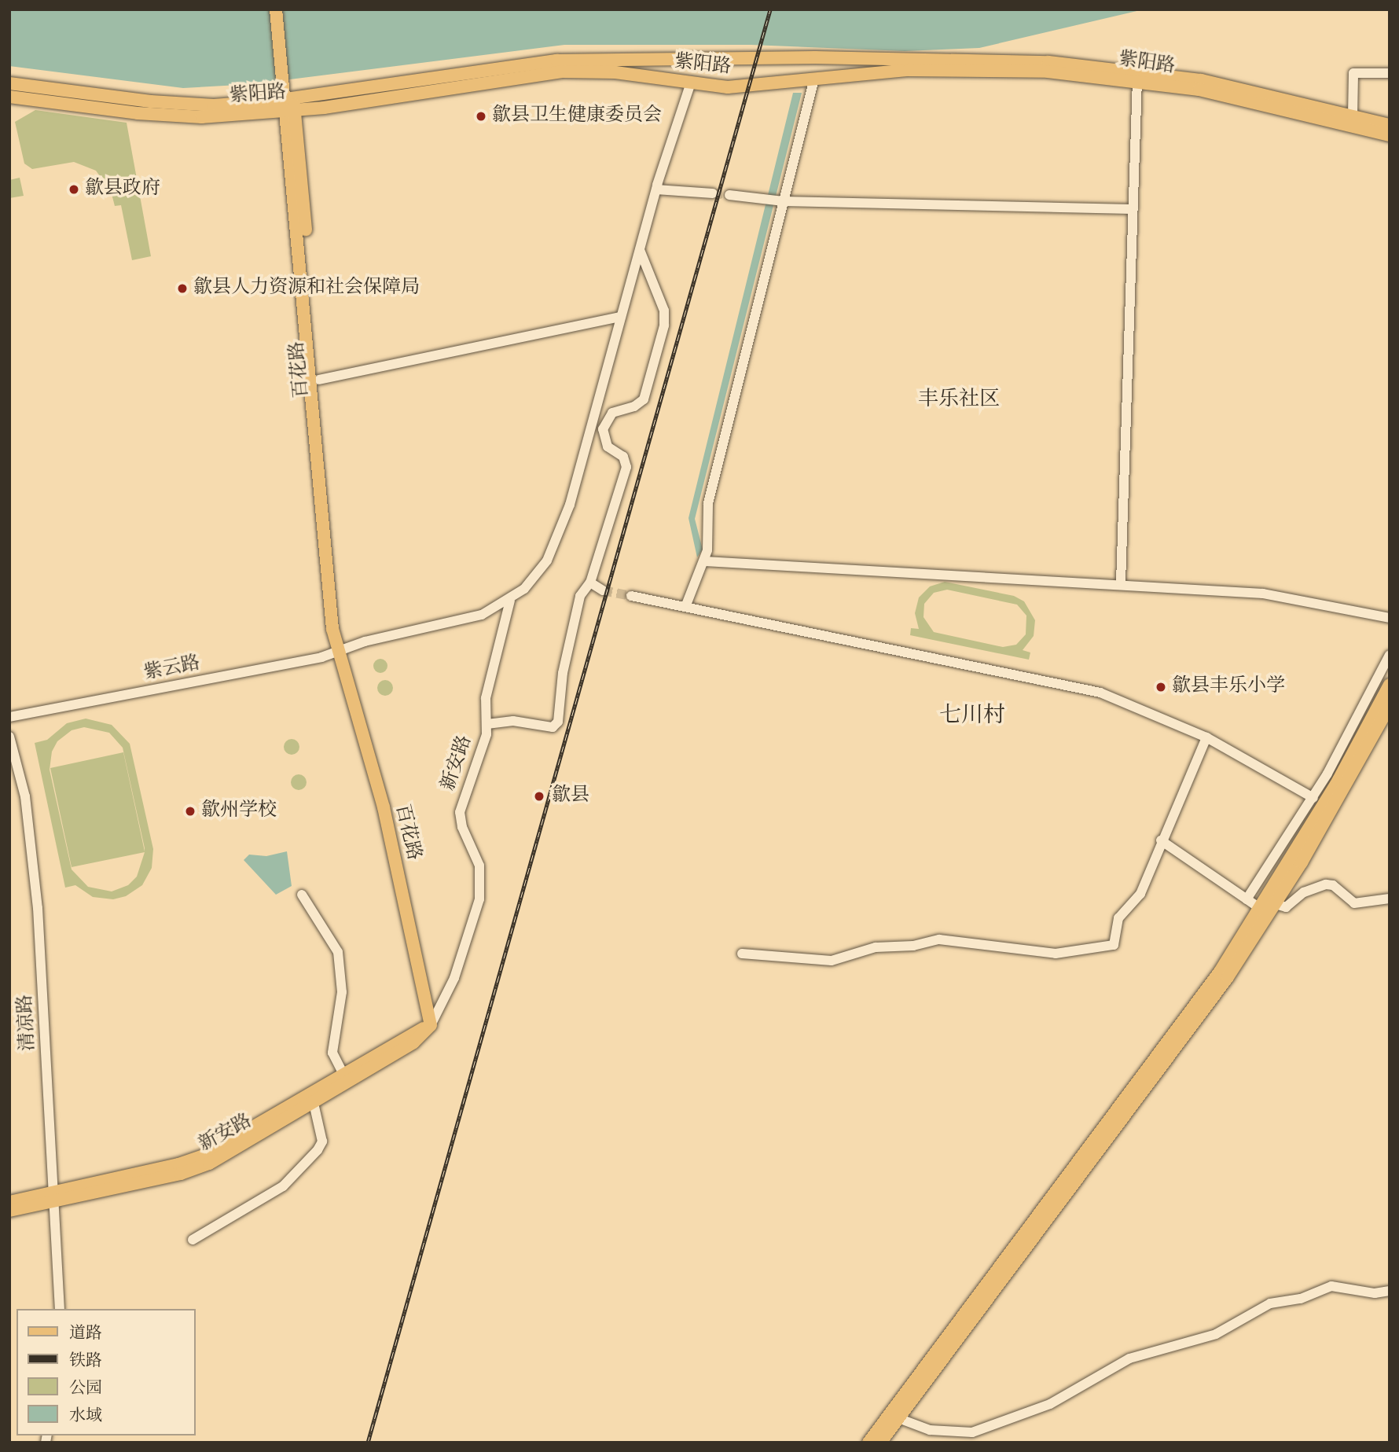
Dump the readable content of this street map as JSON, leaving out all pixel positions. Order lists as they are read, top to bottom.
{
  "streets": {
    "main road": ["紫阳路", "百花路", "新安路"],
    "street": ["紫云路", "清凉路"]
  },
  "crossings": [
    ["紫阳路", "百花路"],
    ["百花路", "紫云路"],
    ["百花路", "新安路"],
    ["紫云路", "新安路"],
    ["新安路", "清凉路"]
  ],
  "districts": ["丰乐社区", "七川村"],
  "places": [
    "歙县卫生健康委员会",
    "歙县政府",
    "歙县人力资源和社会保障局",
    "歙县丰乐小学",
    "歙县",
    "歙州学校"
  ],
  "legend": [
    "道路",
    "铁路",
    "公园",
    "水域"
  ]
}
